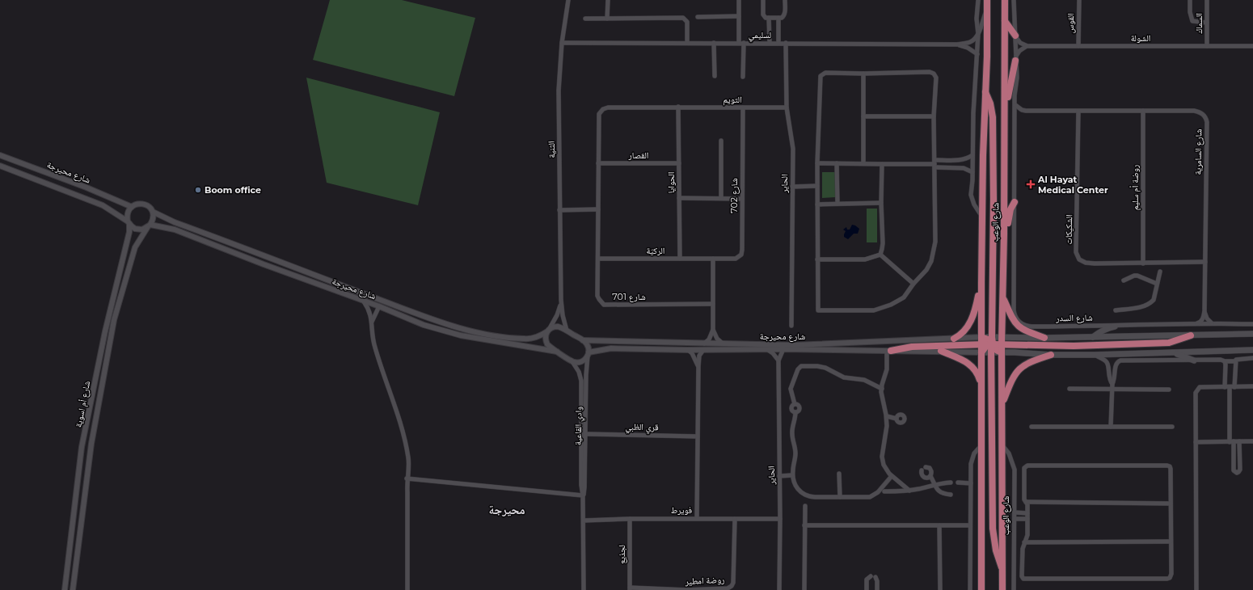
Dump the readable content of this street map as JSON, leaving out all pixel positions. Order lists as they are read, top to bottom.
{
  "streets": {
    "main road": ["شارع الوعب"],
    "street": [
      "القوس",
      "السماك",
      "لسليمي",
      "الشولة",
      "التويم",
      "الثنية",
      "شارع السامرية",
      "القصار",
      "شارع محيرجة",
      "الحوايا",
      "الحاير",
      "روضة أم سليم",
      "شارع 702",
      "الشكيكات",
      "الركيّة",
      "شارع 701",
      "شارع السدر",
      "شارع أم اسوية",
      "وادي القاعية",
      "قري الظبي",
      "فويرط",
      "لجذيع",
      "روضة امطير"
    ]
  },
  "crossings": [
    ["القوس", "الشولة"],
    ["السماك", "الشولة"],
    ["لسليمي", "الثنية"],
    ["لسليمي", "الحاير"],
    ["لسليمي", "شارع الوعب"],
    ["التويم", "الحوايا"],
    ["التويم", "الحاير"],
    ["التويم", "شارع 702"],
    ["التويم", "شارع 701"],
    ["الثنية", "شارع محيرجة"],
    ["شارع السامرية", "روضة أم سليم"],
    ["شارع السامرية", "الشكيكات"],
    ["القصار", "الحوايا"],
    ["القصار", "شارع 701"],
    ["شارع محيرجة", "الحاير"],
    ["شارع محيرجة", "شارع الوعب"],
    ["شارع محيرجة", "شارع أم اسوية"],
    ["شارع محيرجة", "وادي القاعية"],
    ["الحوايا", "الركيّة"],
    ["الحوايا", "شارع 701"],
    ["الحاير", "فويرط"],
    ["روضة أم سليم", "الشكيكات"],
    ["شارع 702", "الركيّة"],
    ["الركيّة", "شارع 701"],
    ["وادي القاعية", "قري الظبي"],
    ["وادي القاعية", "فويرط"],
    ["فويرط", "لجذيع"],
    ["فويرط", "روضة امطير"],
    ["لجذيع", "روضة امطير"]
  ],
  "districts": ["محيرجة"],
  "places": {
    "health": ["Al Hayat Medical Center"],
    "other": ["Boom office"]
  }
}
